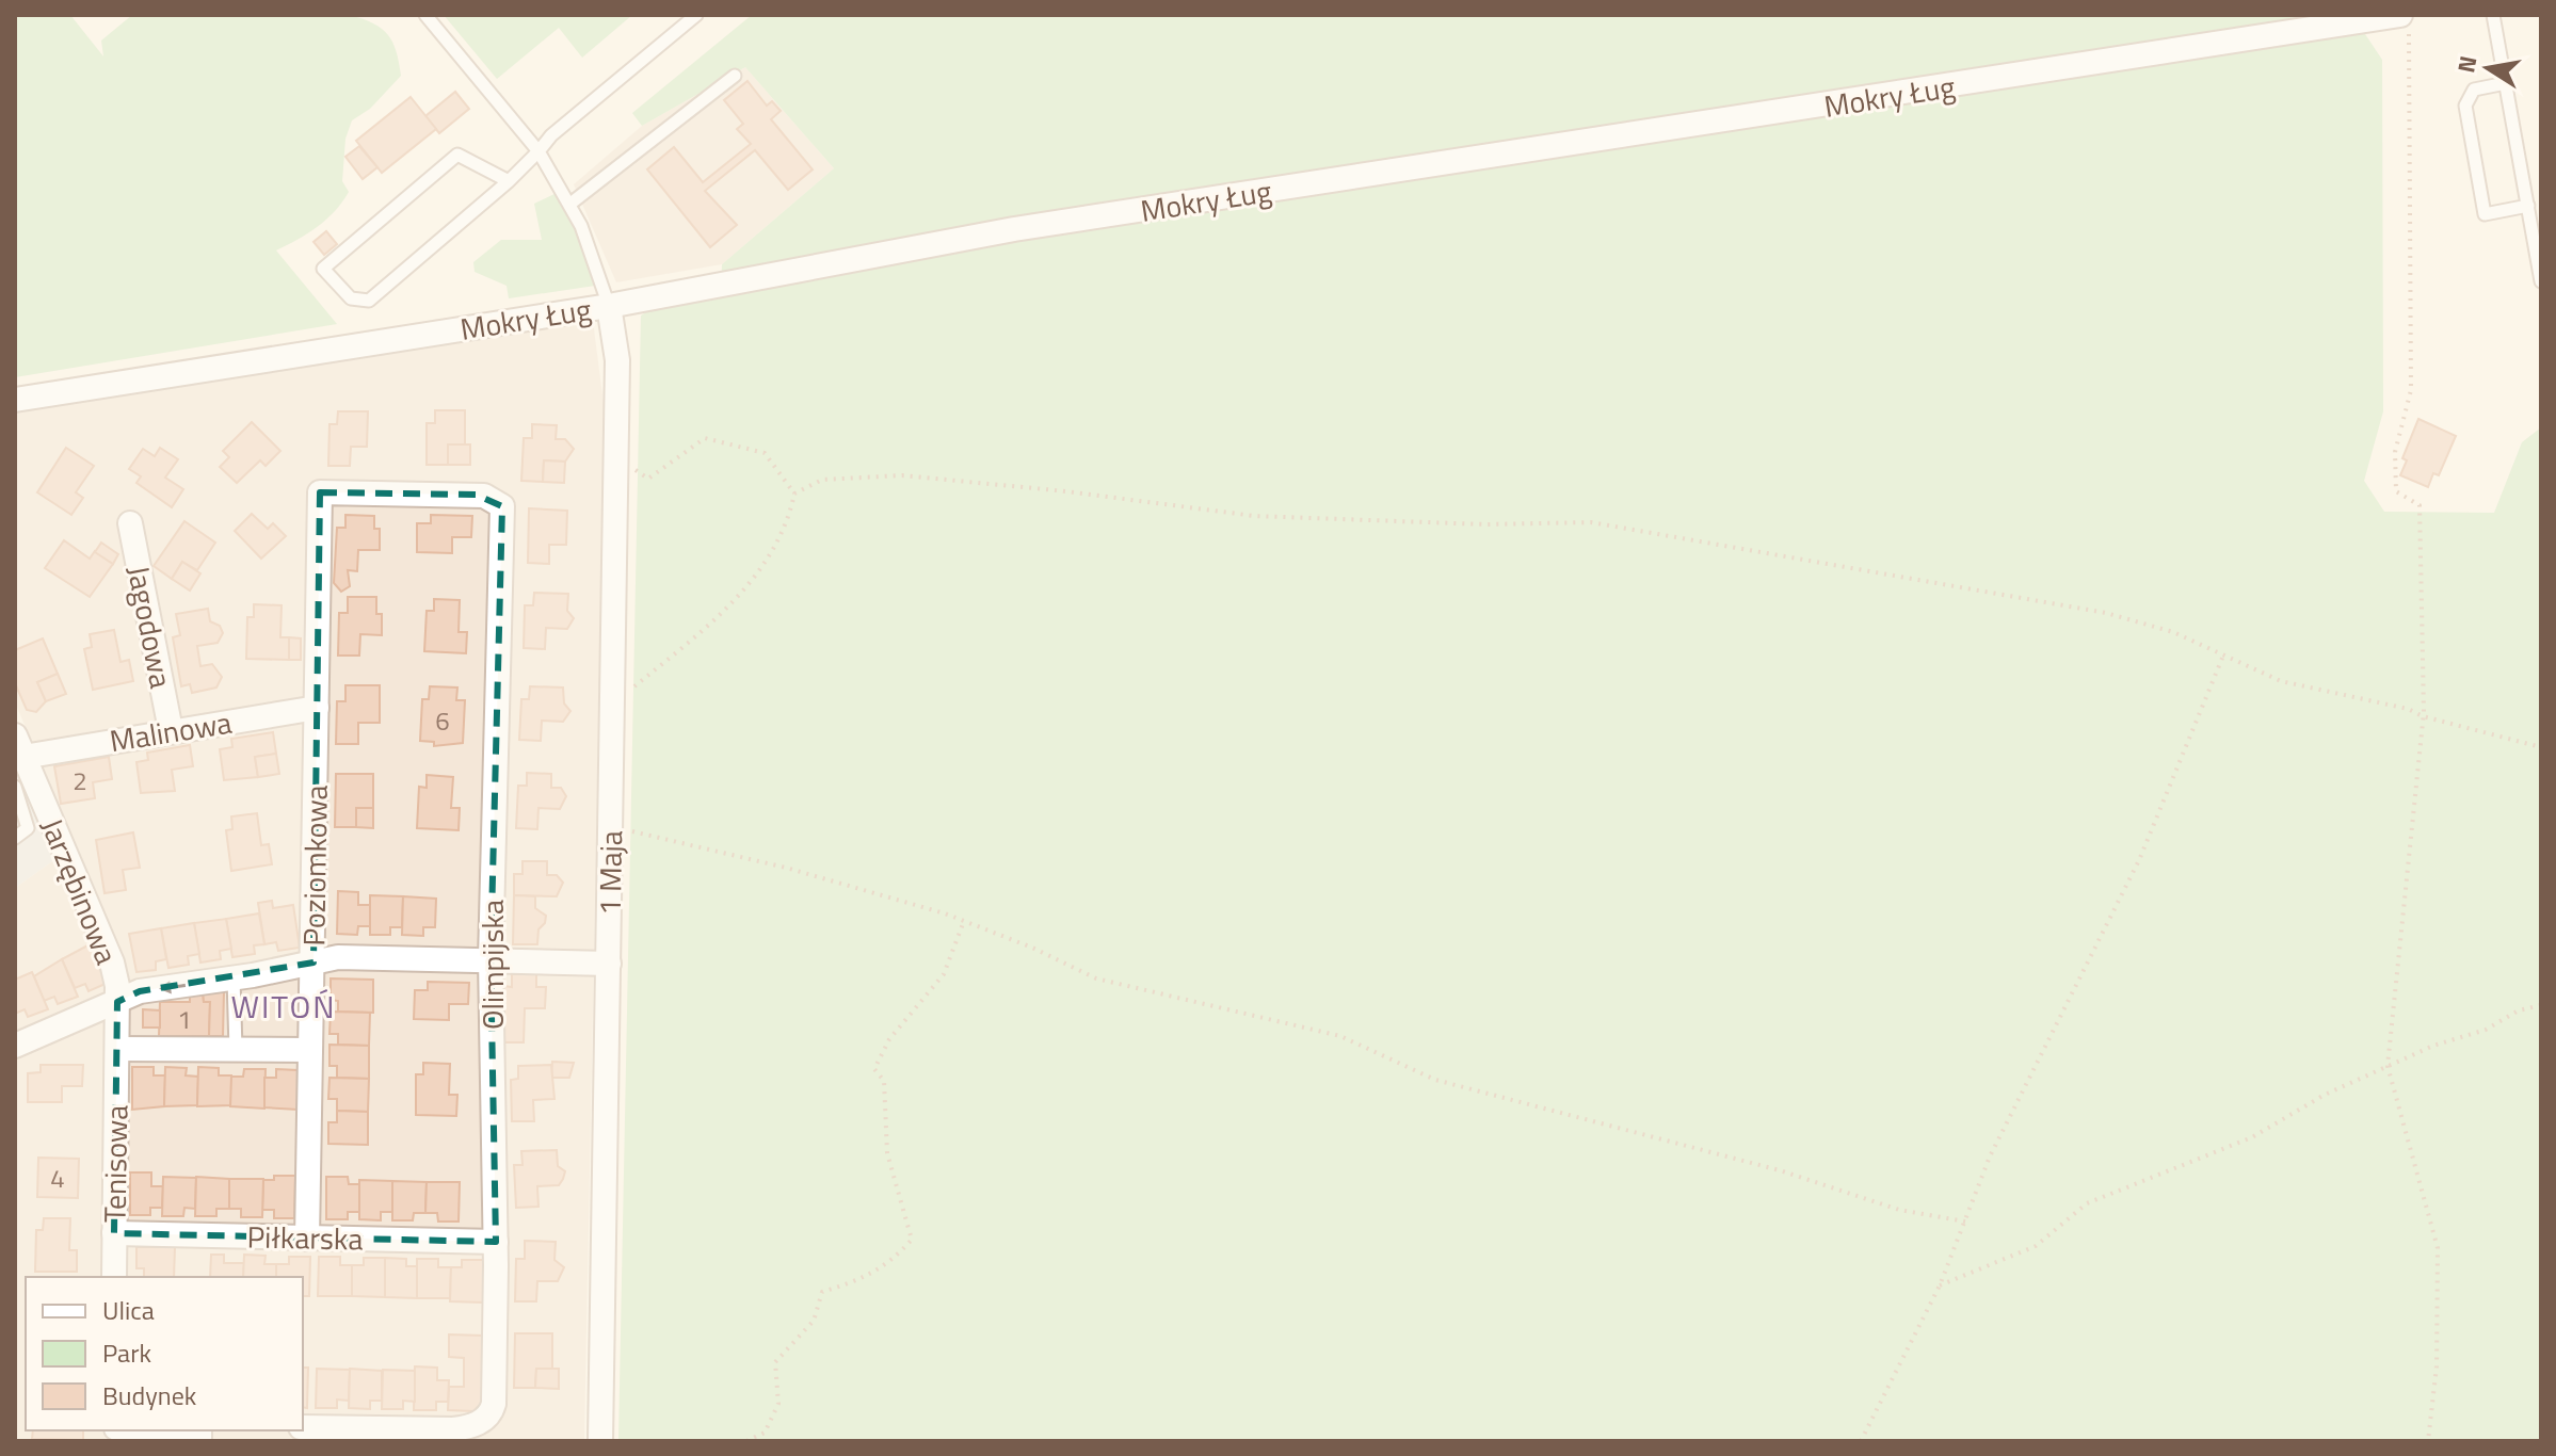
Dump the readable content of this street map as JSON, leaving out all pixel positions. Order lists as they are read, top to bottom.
{
  "streets": {
    "street": [
      "Mokry Ług",
      "Jagodowa",
      "Malinowa",
      "Poziomkowa",
      "1 Maja",
      "Jarzębinowa",
      "Olimpijska",
      "Tenisowa",
      "Piłkarska"
    ]
  },
  "crossings": [
    ["Mokry Ług", "1 Maja"],
    ["Jagodowa", "Malinowa"],
    ["Malinowa", "Poziomkowa"],
    ["Malinowa", "Jarzębinowa"],
    ["Poziomkowa", "Olimpijska"],
    ["Poziomkowa", "Piłkarska"],
    ["Jarzębinowa", "Tenisowa"],
    ["Olimpijska", "Piłkarska"],
    ["Tenisowa", "Piłkarska"]
  ],
  "districts": ["WITOŃ"],
  "house_numbers": [
    "6",
    "2",
    "1",
    "4"
  ],
  "legend": ["Ulica", "Park", "Budynek"],
  "north": "left"
}
